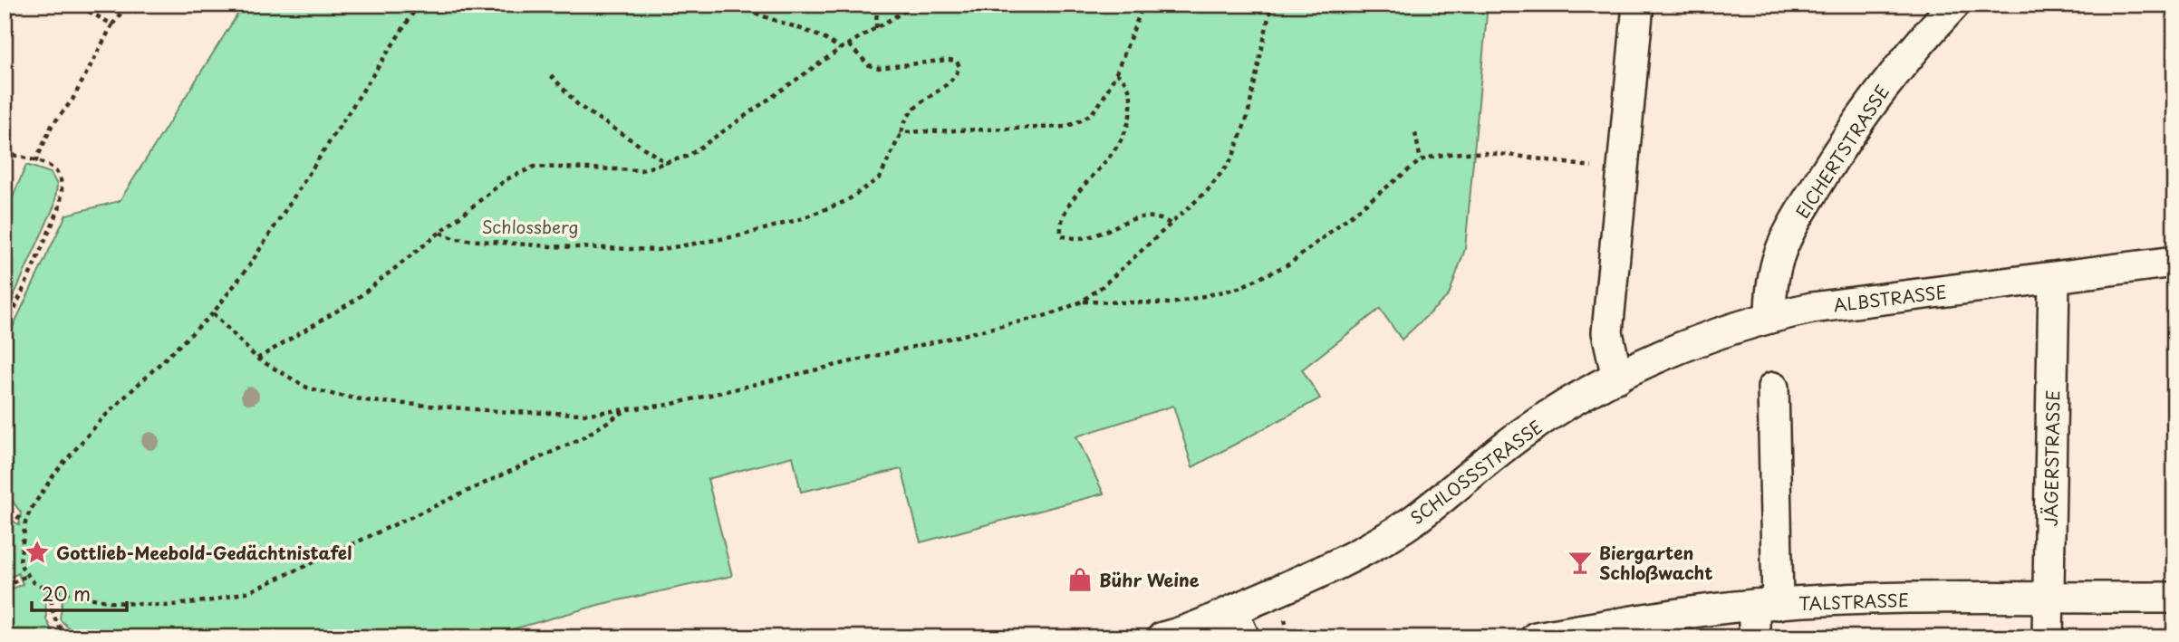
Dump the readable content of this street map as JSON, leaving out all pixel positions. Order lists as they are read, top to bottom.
{
  "streets": {
    "street": [
      "EICHERTSTRASSE",
      "ALBSTRASSE",
      "JÄGERSTRASSE",
      "SCHLOSSSTRASSE",
      "TALSTRASSE"
    ]
  },
  "crossings": [
    ["EICHERTSTRASSE", "ALBSTRASSE"],
    ["ALBSTRASSE", "JÄGERSTRASSE"],
    ["ALBSTRASSE", "SCHLOSSSTRASSE"],
    ["JÄGERSTRASSE", "TALSTRASSE"]
  ],
  "parks": ["Schlossberg"],
  "places": {
    "place": ["Gottlieb-Meebold-Gedächtnistafel"],
    "bar": ["Biergarten Schloßwacht"],
    "shop": ["Bühr Weine"]
  },
  "scale_bar": "20 m"
}
